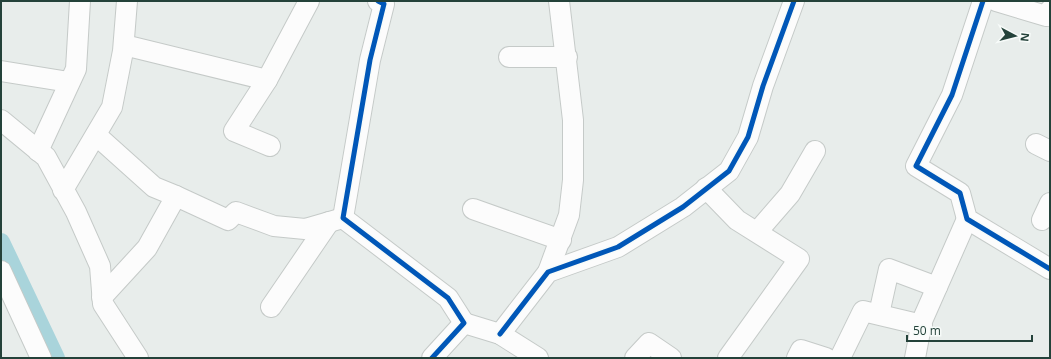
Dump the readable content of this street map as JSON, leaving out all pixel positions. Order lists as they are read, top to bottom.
{
  "scale_bar": "50 m",
  "north": "right"
}
